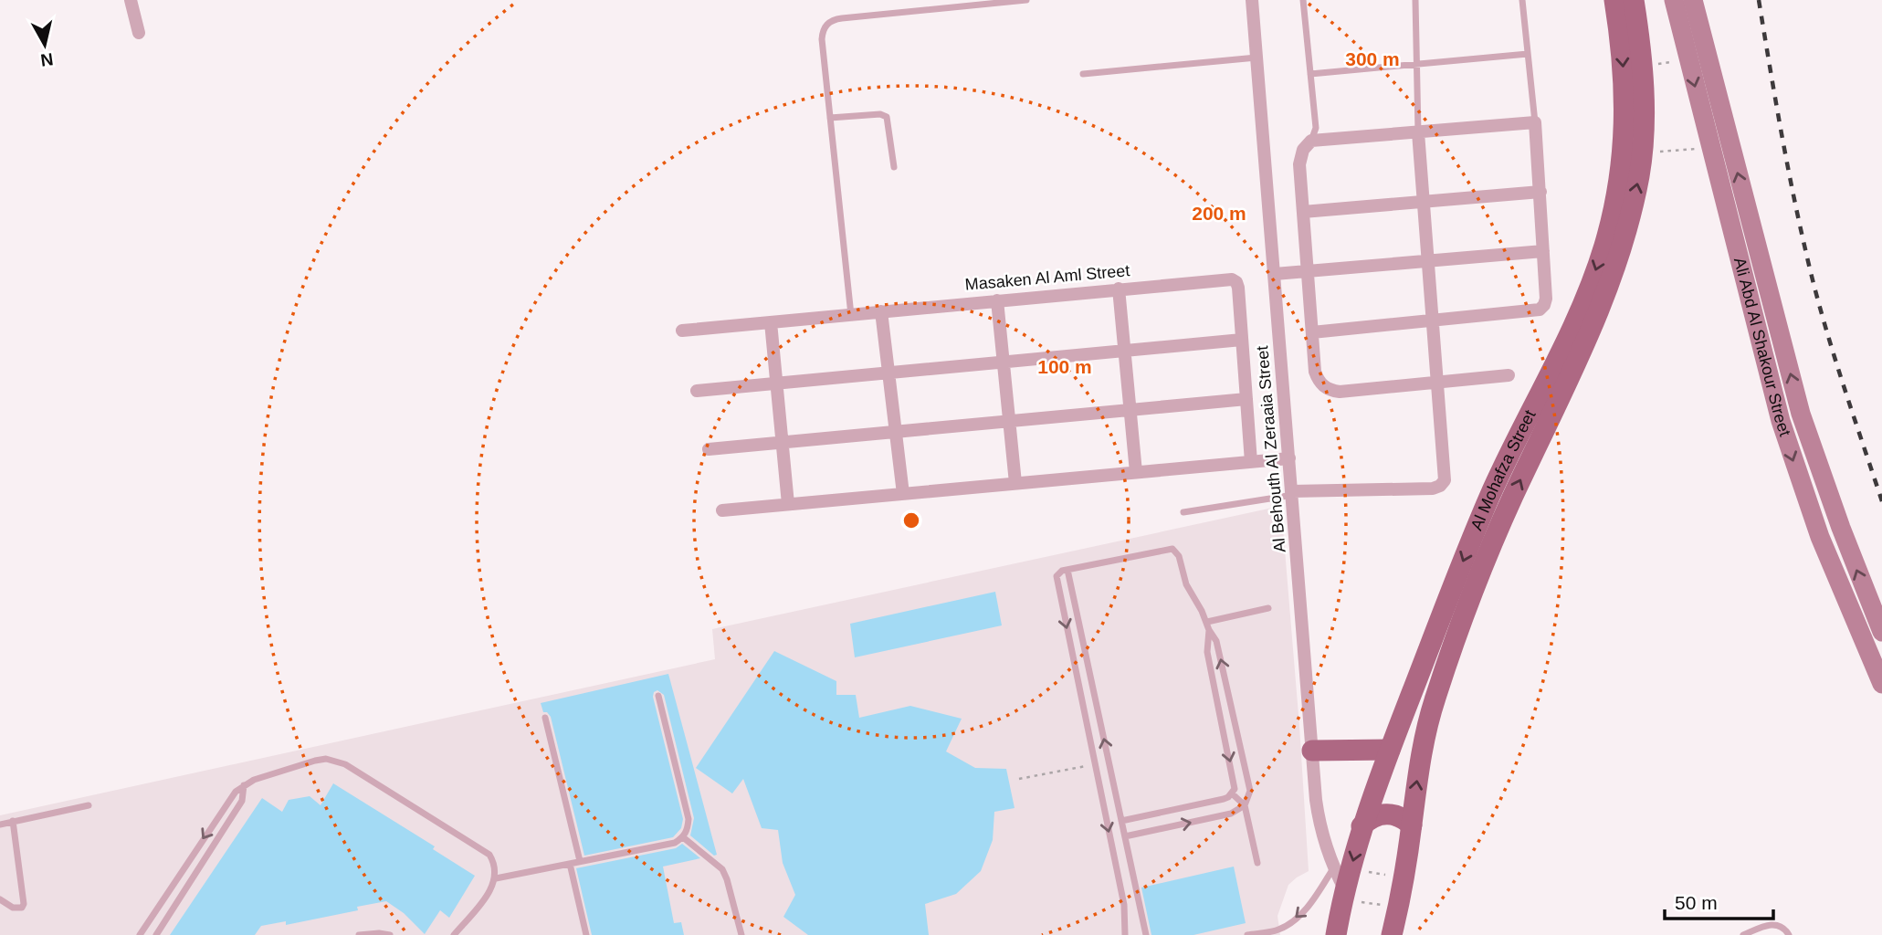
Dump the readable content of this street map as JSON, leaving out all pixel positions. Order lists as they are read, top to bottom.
{
  "streets": {
    "main road": ["Ali Abd Al Shakour Street", "Al Mohafza Street"],
    "street": ["Masaken Al Aml Street", "Al Behouth Al Zeraaia Street"]
  },
  "crossings": [
    ["Al Behouth Al Zeraaia Street", "Al Mohafza Street"]
  ],
  "scale_bar": "50 m",
  "north": "bottom",
  "rings": ["300 m", "200 m", "100 m"]
}
